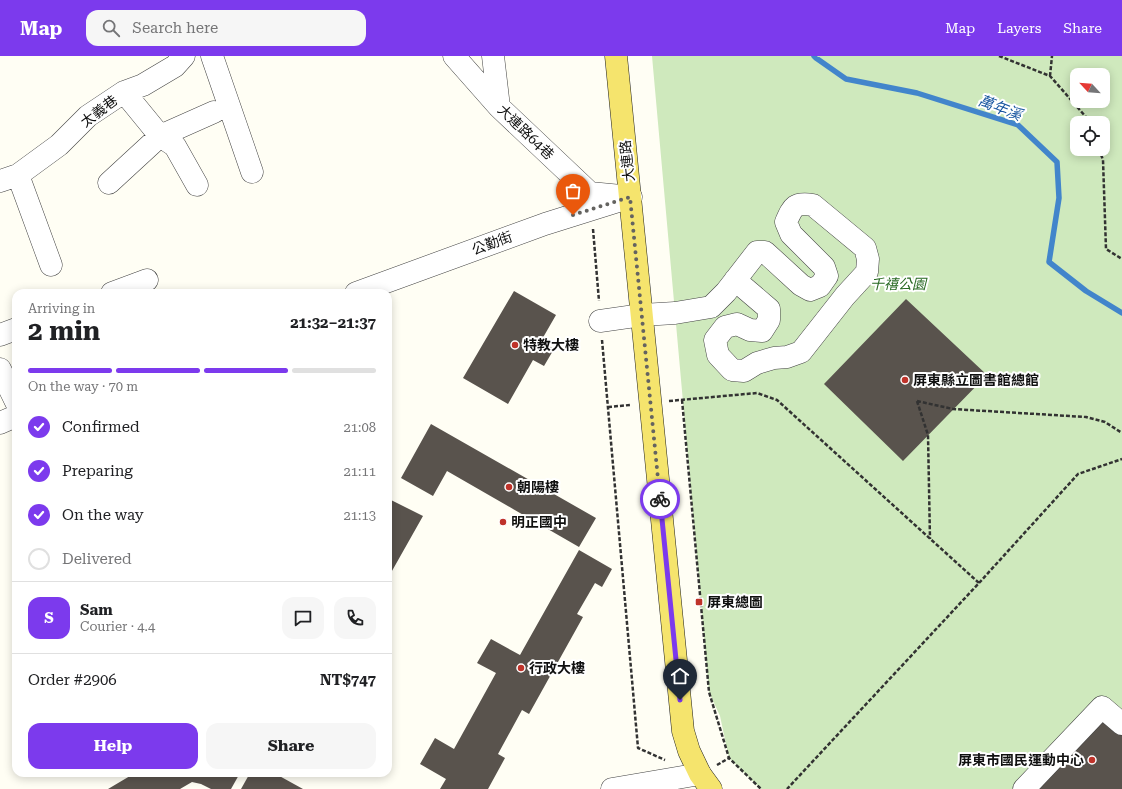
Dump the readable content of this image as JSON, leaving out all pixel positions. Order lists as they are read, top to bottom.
{
  "streets": {
    "main road": ["大連路"],
    "street": ["太義巷", "大連路64巷", "公勤街"]
  },
  "crossings": [
    ["大連路64巷", "大連路"],
    ["大連路64巷", "公勤街"],
    ["大連路", "公勤街"]
  ],
  "water": ["萬年溪"],
  "parks": ["千禧公園"],
  "places": {
    "other": [
      "特教大樓",
      "屏東縣立圖書館總館",
      "朝陽樓",
      "明正國中",
      "行政大樓",
      "屏東市國民運動中心"
    ],
    "transit": ["屏東總圖"]
  },
  "north": "top left",
  "page": {
    "header": "Map",
    "search": "Search here",
    "nav": ["Map", "Layers", "Share"],
    "heading": ["2 min", "Arriving in", "21:32–21:37"],
    "panel": [
      "Sam",
      "Courier · 4.4",
      "Order #2906",
      "NT$747"
    ],
    "bar": "On the way · 70 m",
    "list": [
      ["Confirmed", "21:08"],
      ["Preparing", "21:11"],
      ["On the way", "21:13"],
      "Delivered"
    ],
    "round": "S",
    "buttons": ["Help", "Share"]
  }
}
